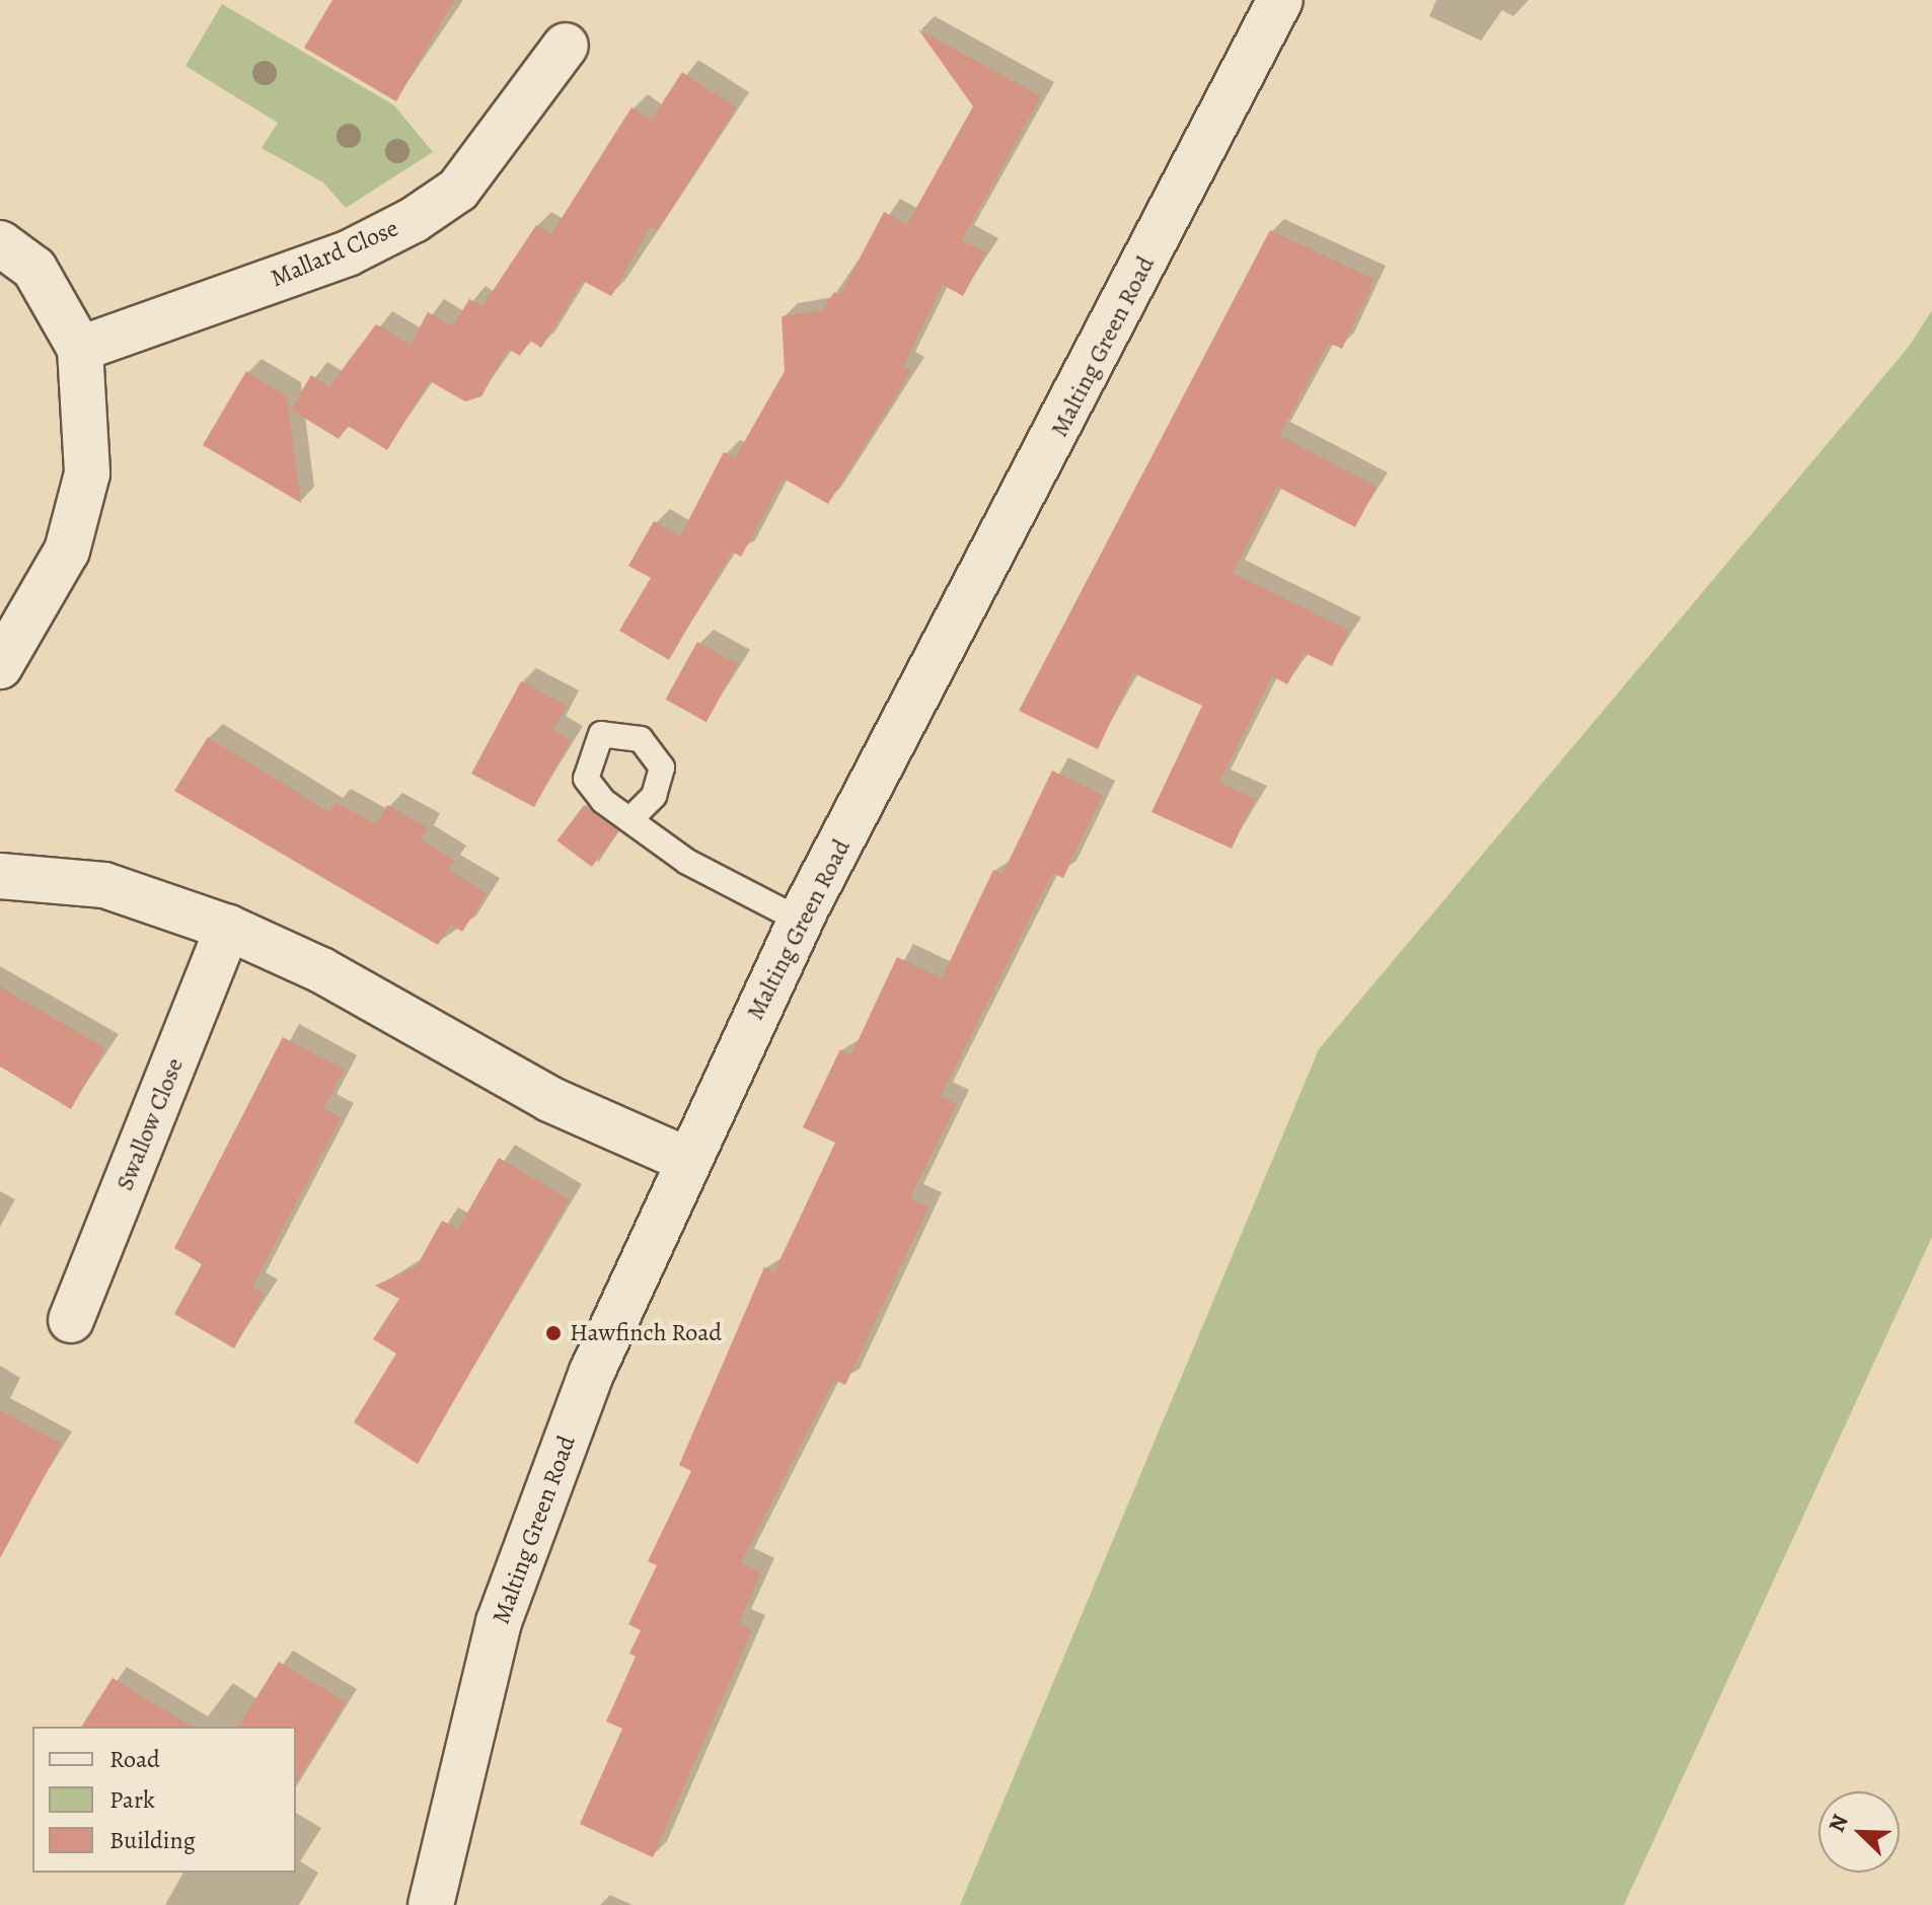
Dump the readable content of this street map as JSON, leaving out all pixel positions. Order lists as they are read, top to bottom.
{
  "streets": {
    "street": ["Mallard Close", "Malting Green Road", "Swallow Close"]
  },
  "places": ["Hawfinch Road"],
  "legend": ["Road", "Park", "Building"],
  "north": "top left"
}
